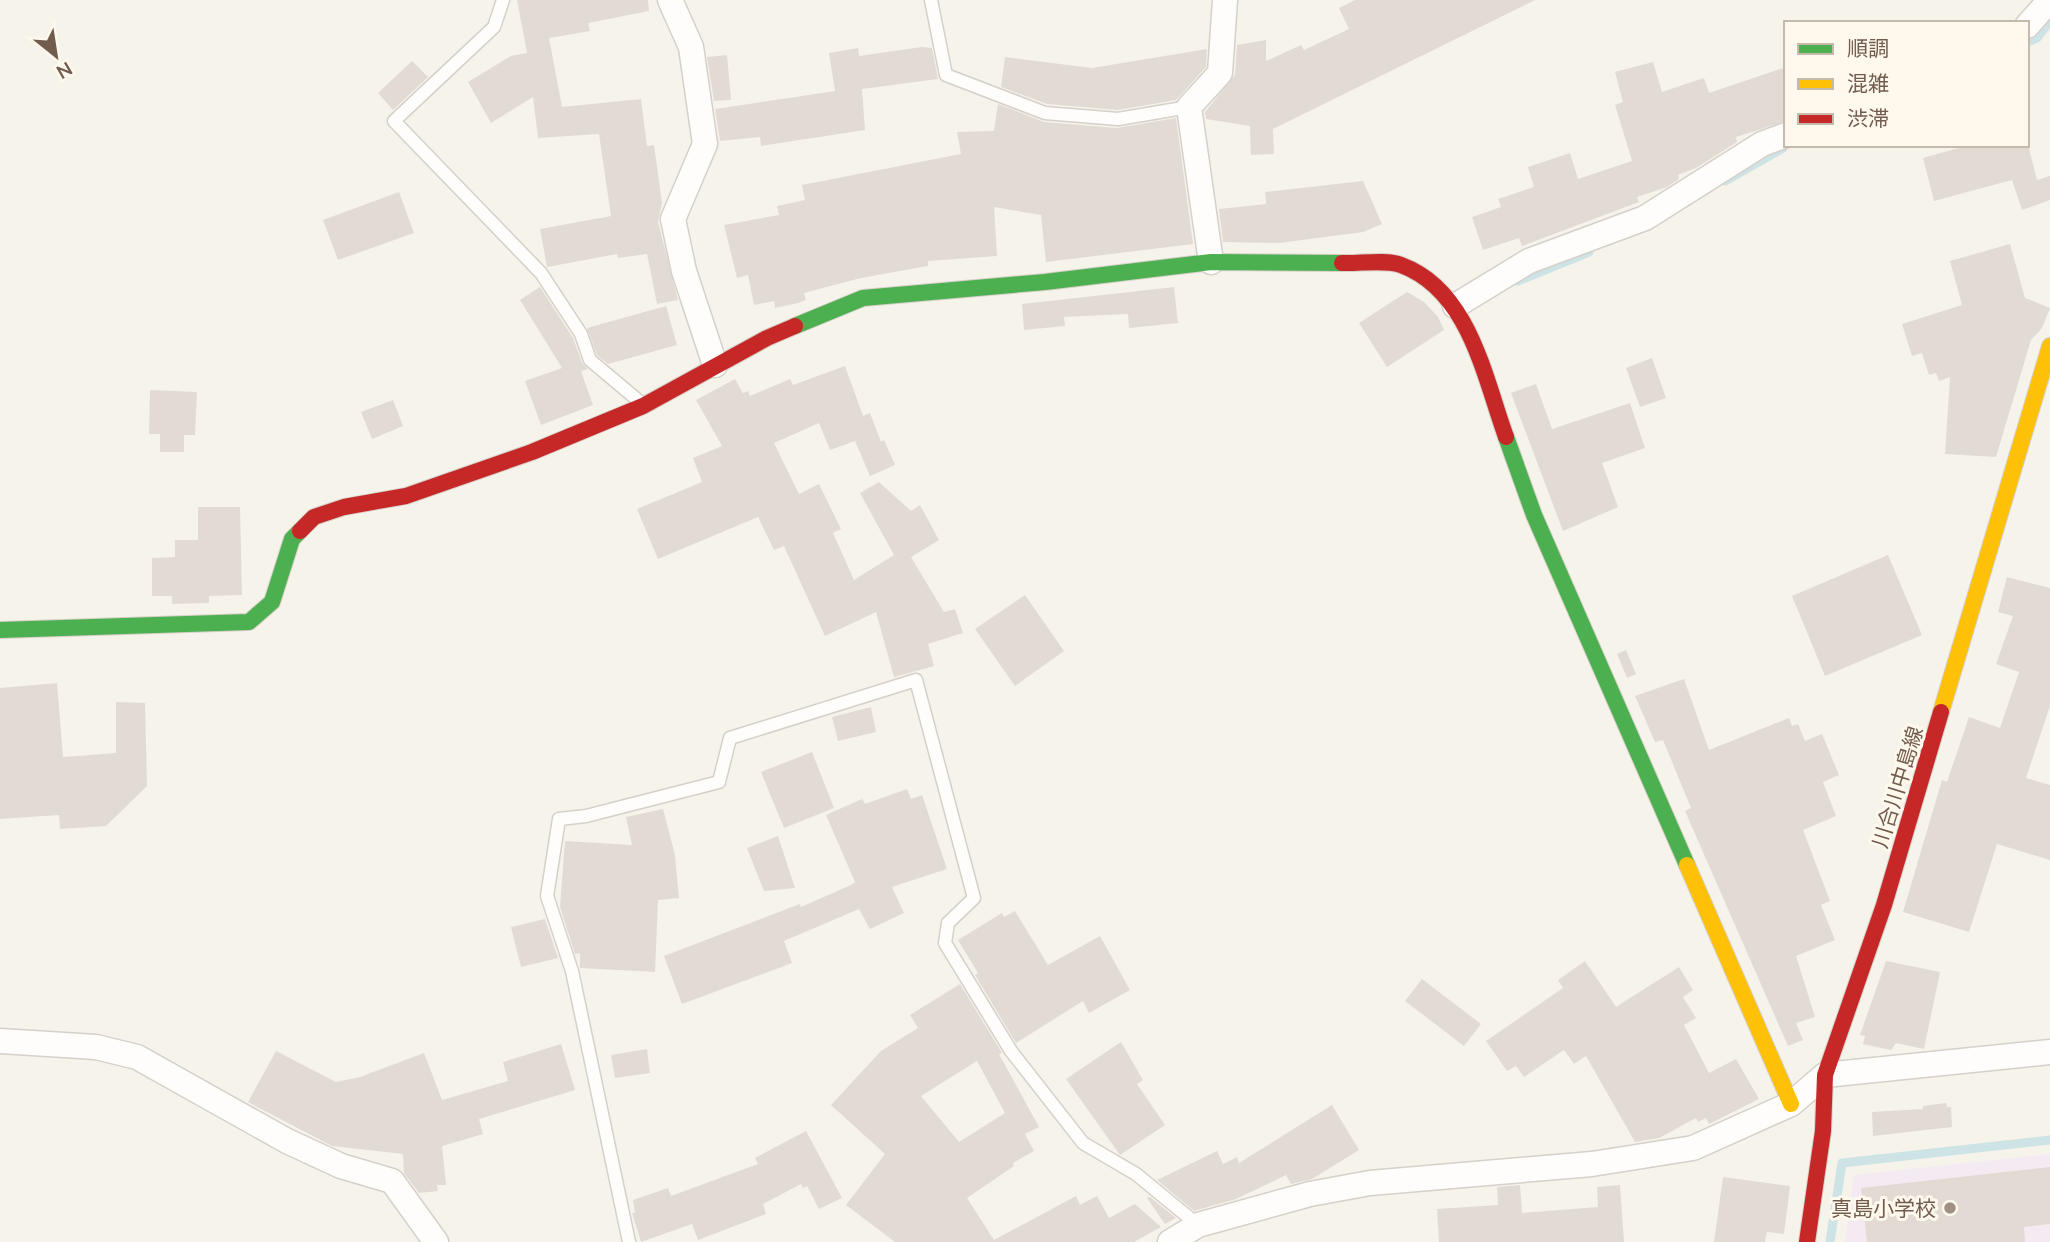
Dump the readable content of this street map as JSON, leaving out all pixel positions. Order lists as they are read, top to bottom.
{
  "streets": {
    "street": ["川合川中島線"]
  },
  "places": ["真島小学校"],
  "legend": ["順調", "混雑", "渋滞"],
  "north": "bottom right"
}
